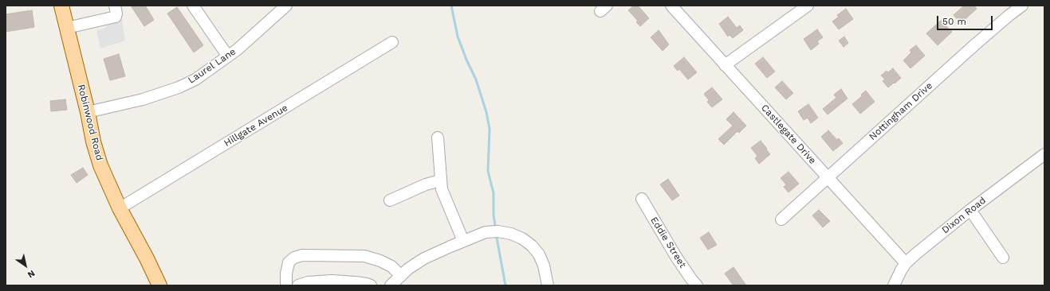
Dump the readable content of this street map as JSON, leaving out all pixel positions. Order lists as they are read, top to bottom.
{
  "streets": {
    "main road": ["Robinwood Road"],
    "street": [
      "Laurel Lane",
      "Nottingham Drive",
      "Hillgate Avenue",
      "Castlegate Drive",
      "Dixon Road",
      "Eddie Street"
    ]
  },
  "crossings": [
    ["Laurel Lane", "Robinwood Road"],
    ["Nottingham Drive", "Castlegate Drive"],
    ["Robinwood Road", "Hillgate Avenue"],
    ["Castlegate Drive", "Dixon Road"]
  ],
  "scale_bar": "50 m",
  "north": "bottom right"
}
